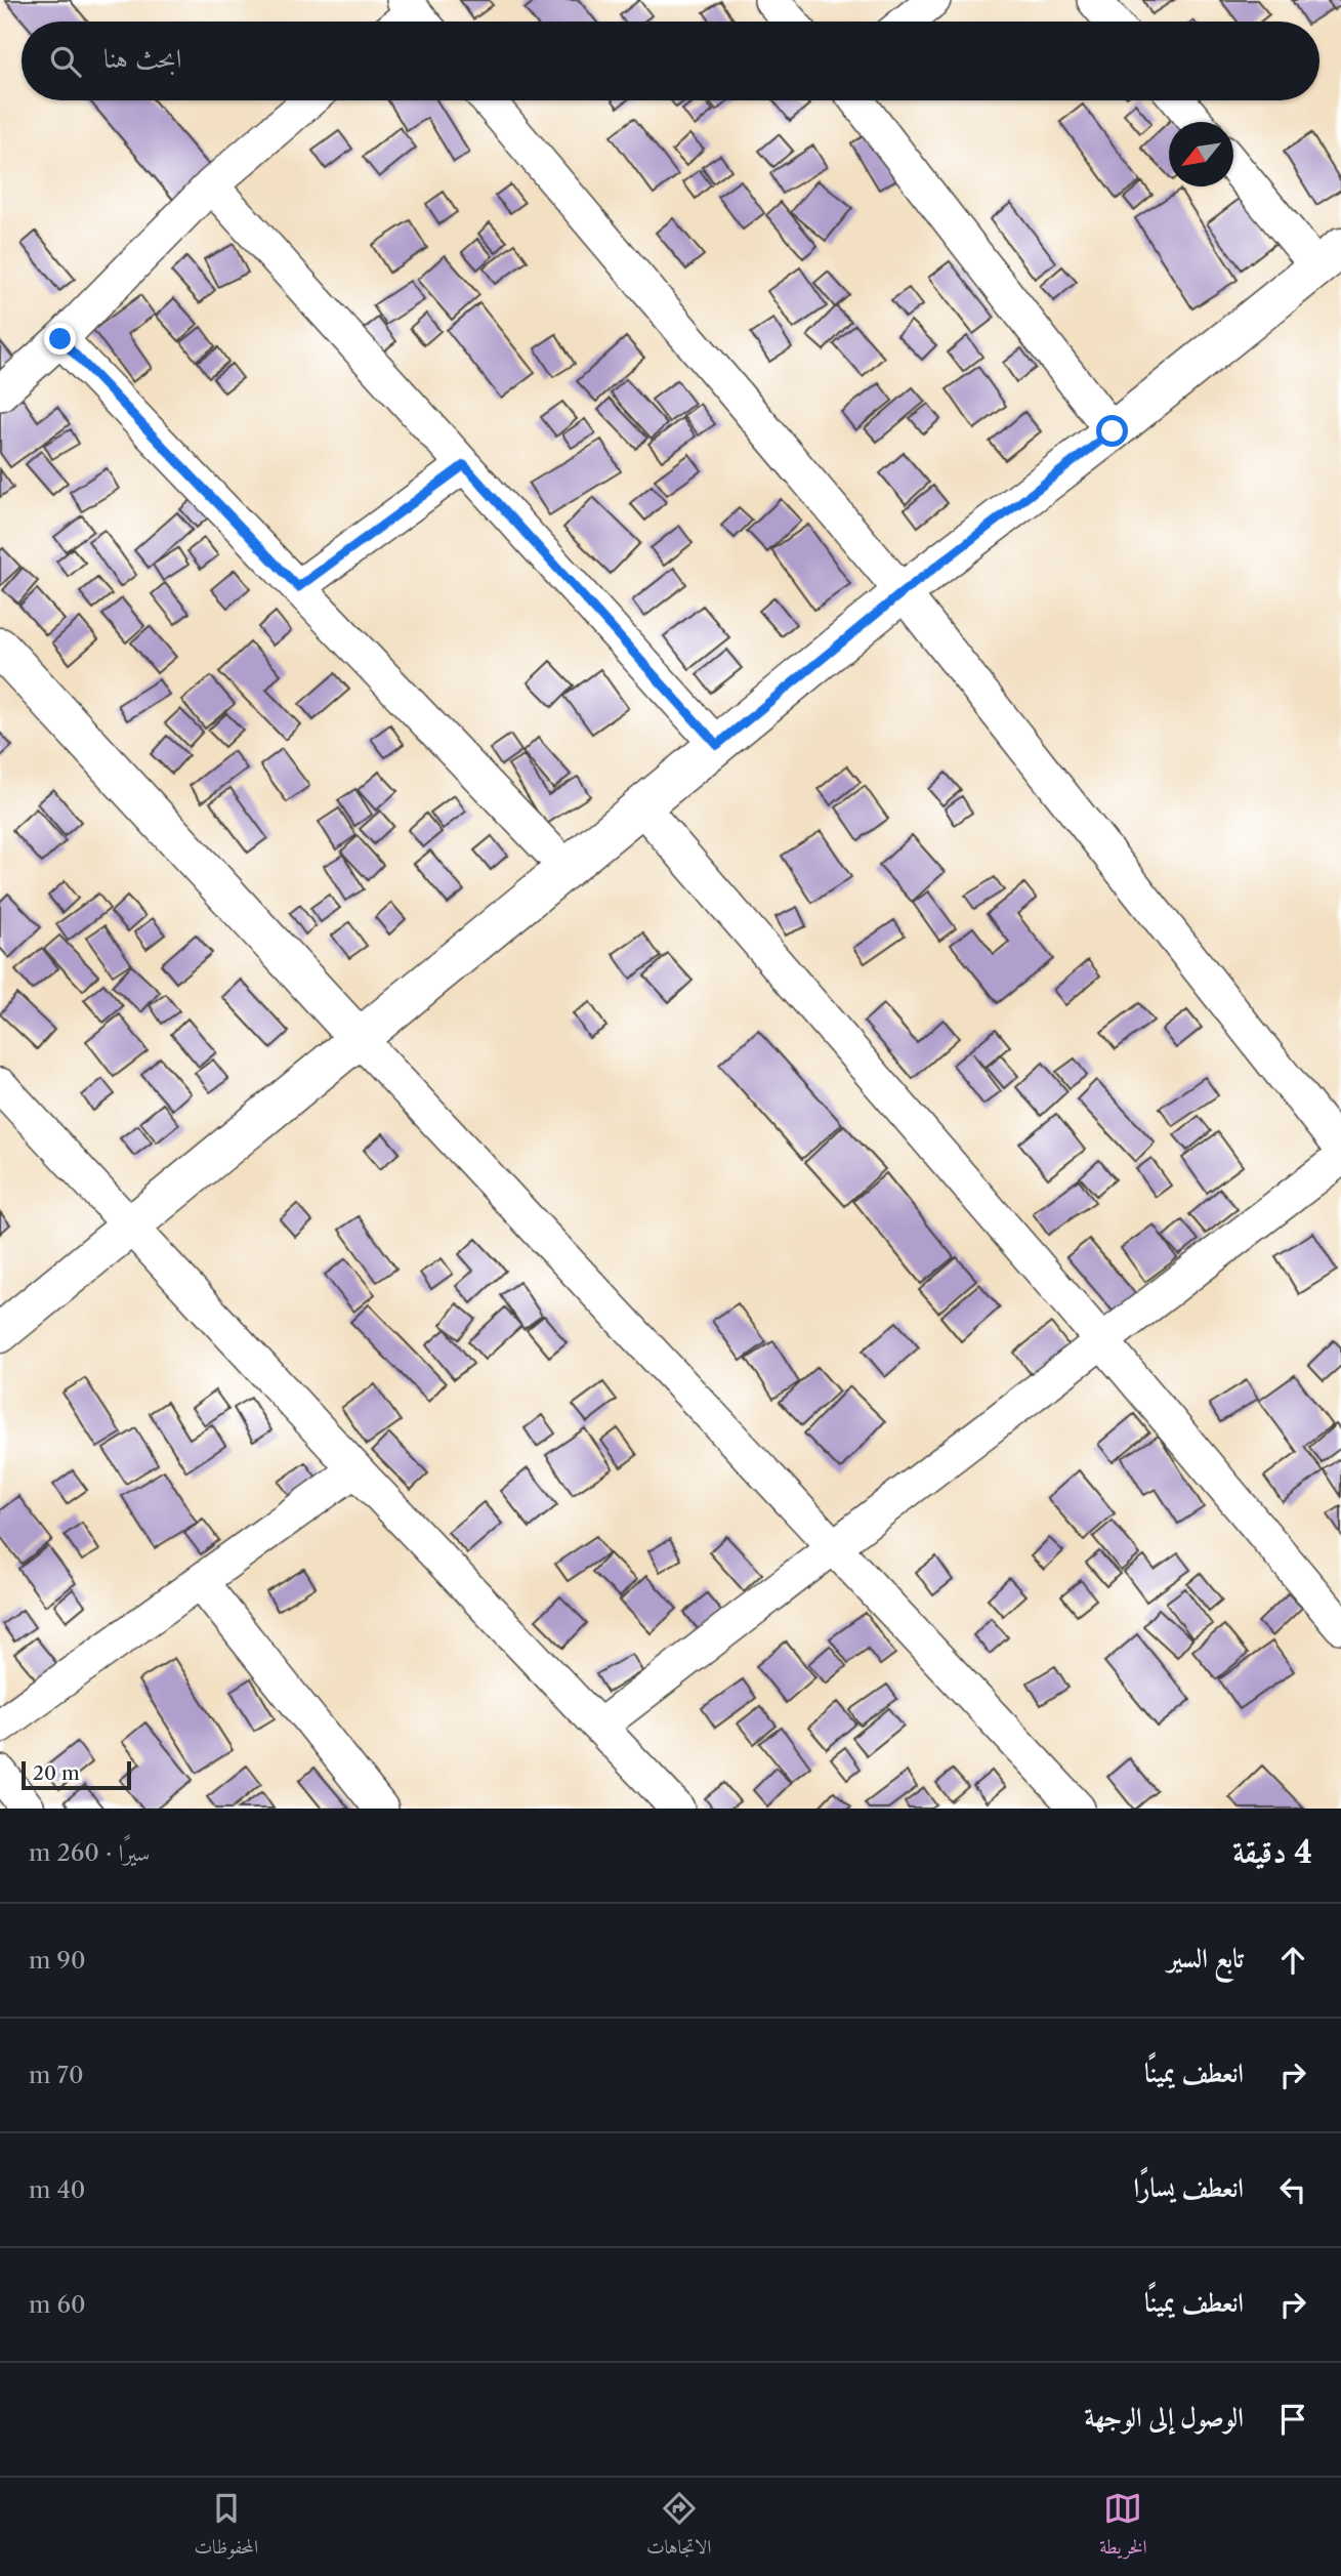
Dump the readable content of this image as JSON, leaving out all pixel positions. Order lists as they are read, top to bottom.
{
  "scale_bar": "20 m",
  "north": "bottom left",
  "page": {
    "search": "ابحث هنا",
    "scale": "20 m",
    "heading": ["4 دقيقة", "سيرًا · 260 m"],
    "list": [
      ["تابع السير", "90 m"],
      ["انعطف يمينًا", "70 m"],
      ["انعطف يسارًا", "40 m"],
      ["انعطف يمينًا", "60 m"],
      "الوصول إلى الوجهة"
    ],
    "nav": ["الخريطة", "الاتجاهات", "المحفوظات"]
  }
}
